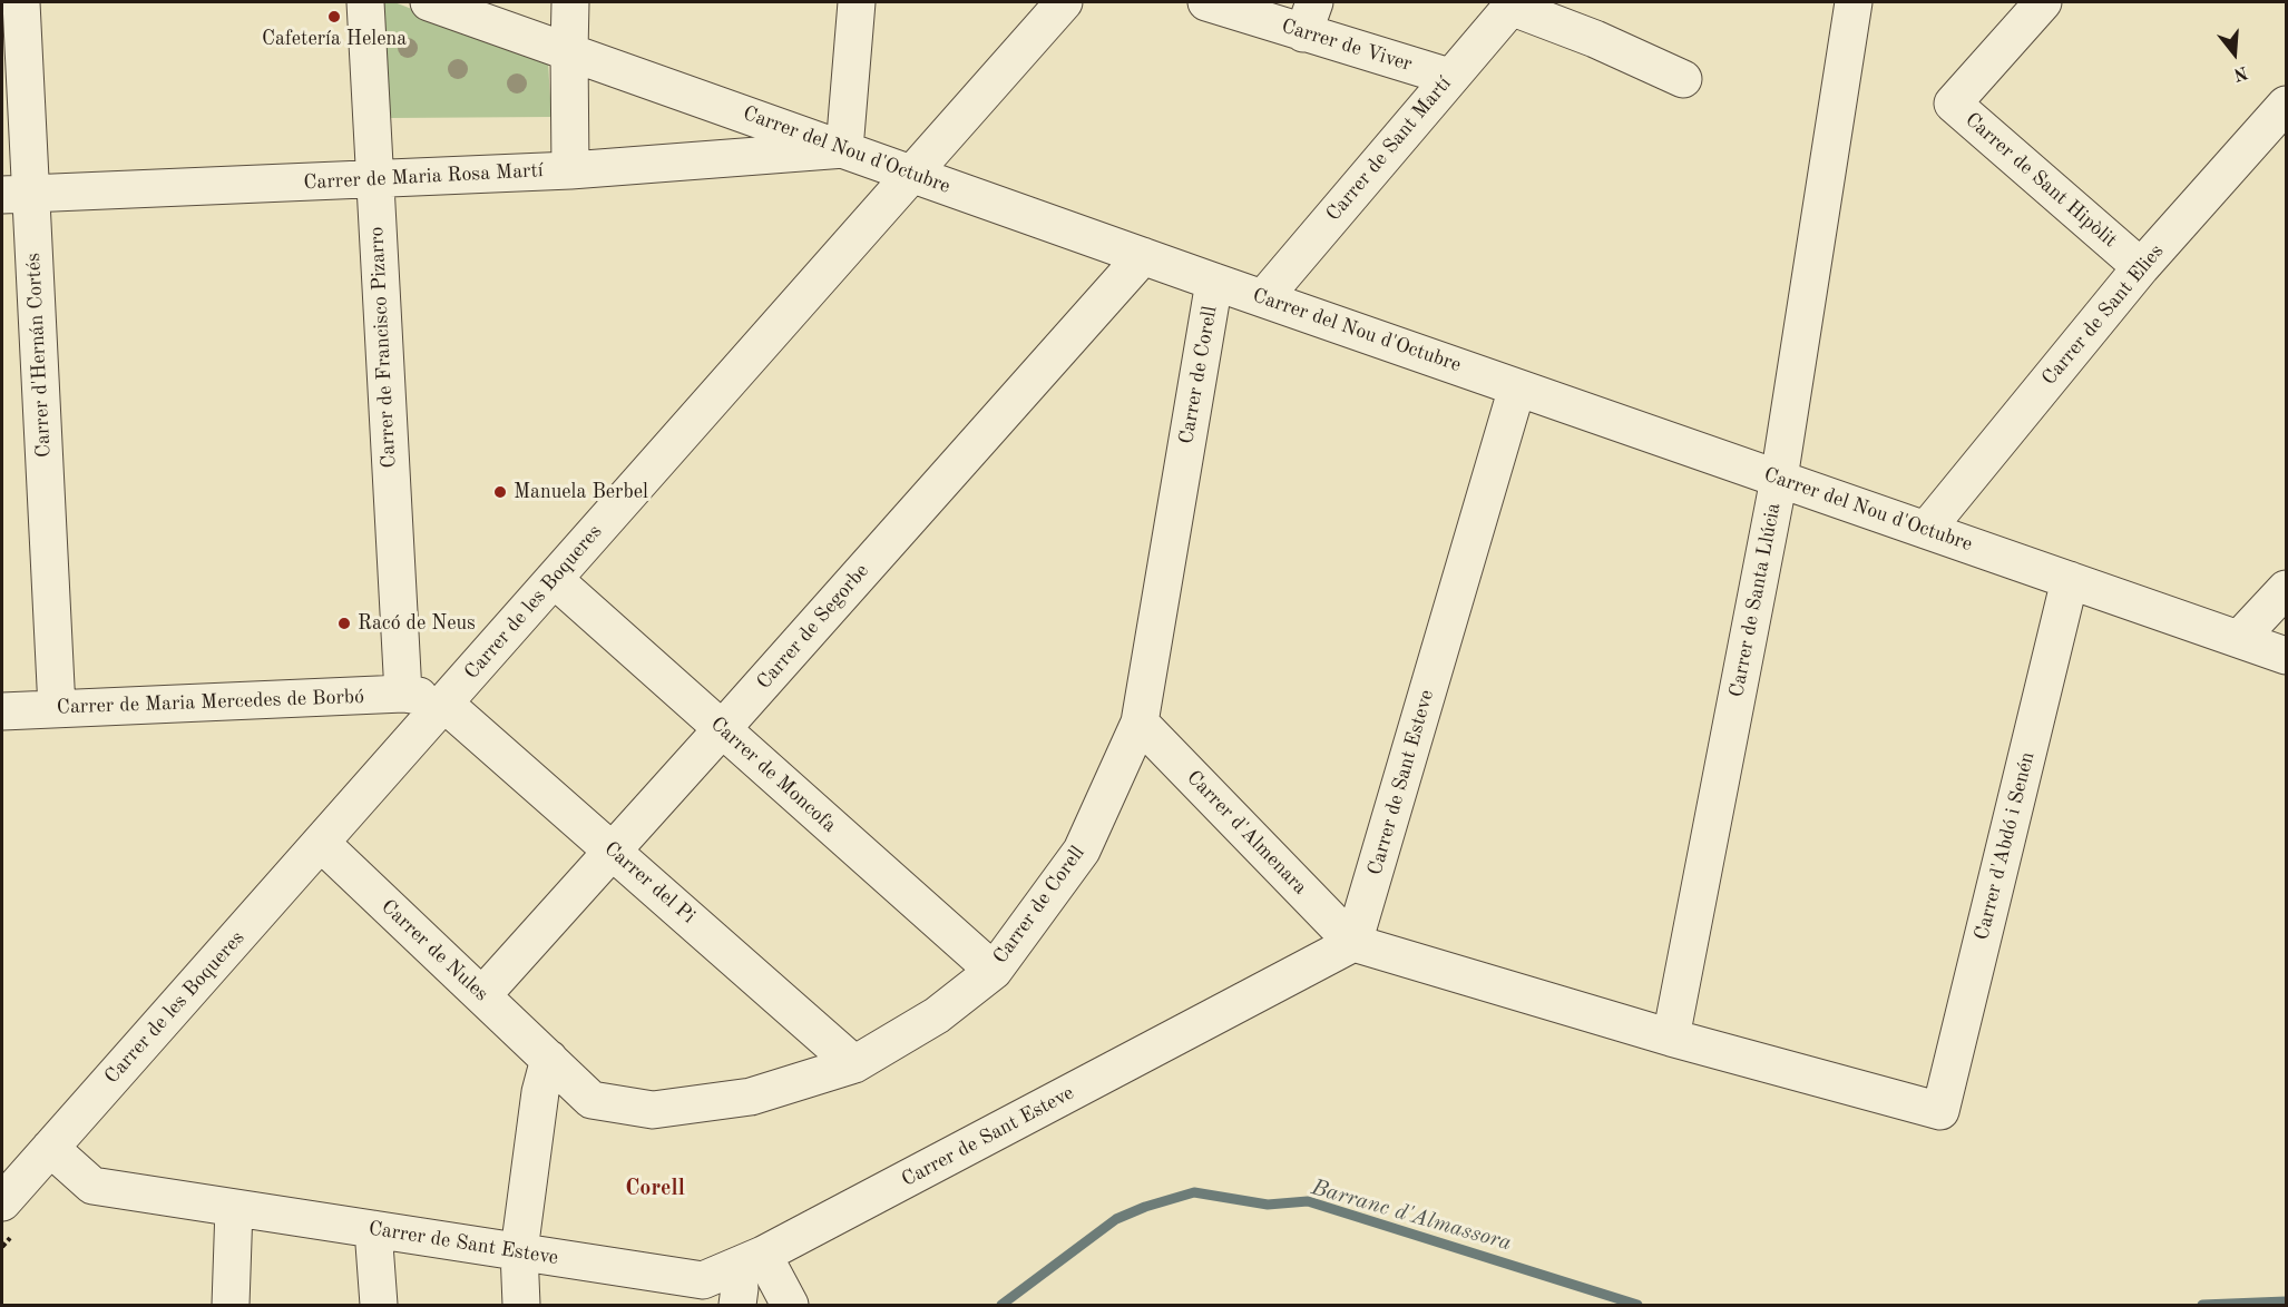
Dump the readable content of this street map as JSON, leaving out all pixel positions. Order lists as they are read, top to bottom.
{
  "streets": {
    "street": [
      "Carrer de Viver",
      "Carrer de Sant Martí",
      "Carrer del Nou d'Octubre",
      "Carrer de Maria Rosa Martí",
      "Carrer de Sant Hipòlit",
      "Carrer de Sant Elies",
      "Carrer de Francisco Pizarro",
      "Carrer d'Hernán Cortés",
      "Carrer de Corell",
      "Carrer de Santa Llúcia",
      "Carrer de les Boqueres",
      "Carrer de Segorbe",
      "Carrer de Maria Mercedes de Borbó",
      "Carrer de Moncofa",
      "Carrer de Sant Esteve",
      "Carrer d'Almenara",
      "Carrer d'Abdó i Senén",
      "Carrer del Pi",
      "Carrer de Nules"
    ]
  },
  "crossings": [
    ["Carrer de Viver", "Carrer de Sant Martí"],
    ["Carrer de Sant Martí", "Carrer del Nou d'Octubre"],
    ["Carrer del Nou d'Octubre", "Carrer de Maria Rosa Martí"],
    ["Carrer del Nou d'Octubre", "Carrer de Sant Elies"],
    ["Carrer del Nou d'Octubre", "Carrer de Corell"],
    ["Carrer del Nou d'Octubre", "Carrer de Santa Llúcia"],
    ["Carrer del Nou d'Octubre", "Carrer de les Boqueres"],
    ["Carrer del Nou d'Octubre", "Carrer de Segorbe"],
    ["Carrer del Nou d'Octubre", "Carrer de Sant Esteve"],
    ["Carrer del Nou d'Octubre", "Carrer d'Abdó i Senén"],
    ["Carrer de Maria Rosa Martí", "Carrer de Francisco Pizarro"],
    ["Carrer de Maria Rosa Martí", "Carrer d'Hernán Cortés"],
    ["Carrer de Sant Hipòlit", "Carrer de Sant Elies"],
    ["Carrer de Francisco Pizarro", "Carrer de les Boqueres"],
    ["Carrer de Francisco Pizarro", "Carrer de Maria Mercedes de Borbó"],
    ["Carrer de Francisco Pizarro", "Carrer del Pi"],
    ["Carrer d'Hernán Cortés", "Carrer de Maria Mercedes de Borbó"],
    ["Carrer de Corell", "Carrer de Moncofa"],
    ["Carrer de Corell", "Carrer d'Almenara"],
    ["Carrer de Corell", "Carrer del Pi"],
    ["Carrer de Corell", "Carrer de Nules"],
    ["Carrer de Santa Llúcia", "Carrer d'Abdó i Senén"],
    ["Carrer de les Boqueres", "Carrer de Maria Mercedes de Borbó"],
    ["Carrer de les Boqueres", "Carrer de Moncofa"],
    ["Carrer de les Boqueres", "Carrer de Sant Esteve"],
    ["Carrer de les Boqueres", "Carrer del Pi"],
    ["Carrer de les Boqueres", "Carrer de Nules"],
    ["Carrer de Segorbe", "Carrer de Moncofa"],
    ["Carrer de Segorbe", "Carrer del Pi"],
    ["Carrer de Segorbe", "Carrer de Nules"],
    ["Carrer de Maria Mercedes de Borbó", "Carrer del Pi"],
    ["Carrer de Sant Esteve", "Carrer d'Almenara"]
  ],
  "districts": ["Corell"],
  "water": ["Barranc d'Almassora"],
  "places": ["Cafetería Helena", "Manuela Berbel", "Racó de Neus"],
  "north": "bottom"
}
